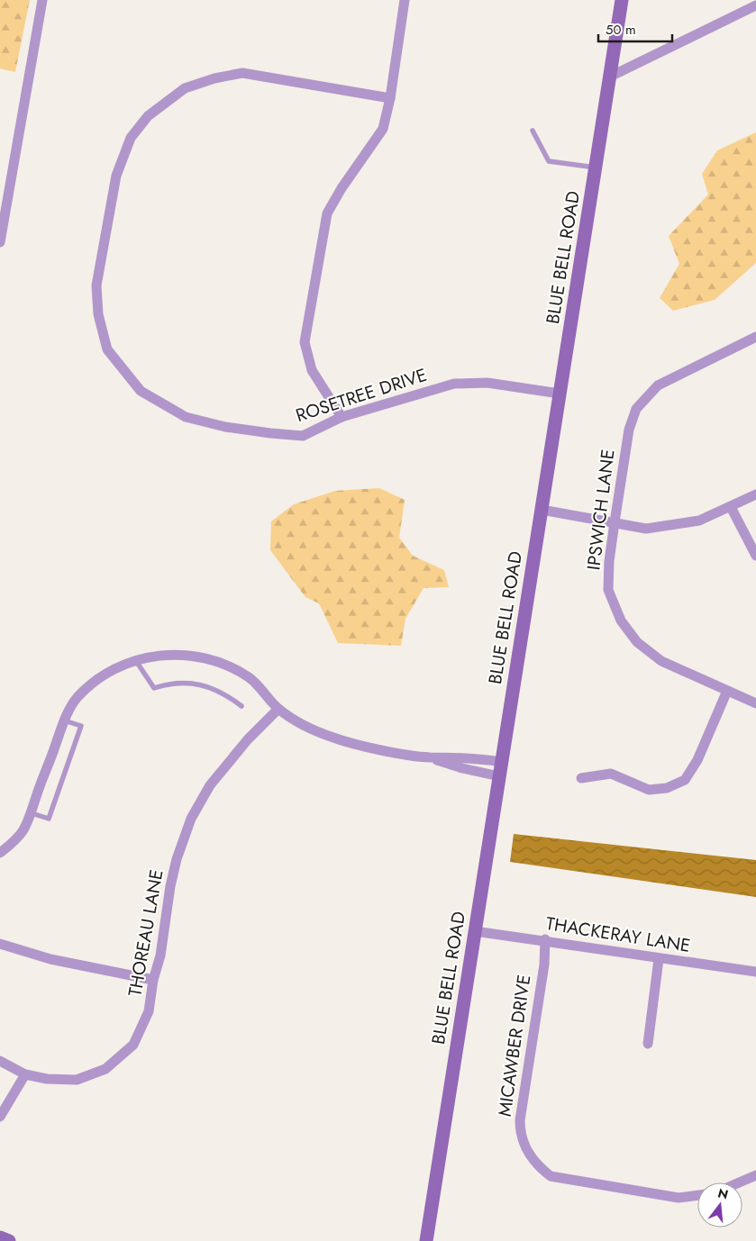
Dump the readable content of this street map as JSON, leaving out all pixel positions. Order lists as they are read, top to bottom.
{
  "streets": {
    "street": [
      "BLUE BELL ROAD",
      "ROSETREE DRIVE",
      "IPSWICH LANE",
      "THOREAU LANE",
      "THACKERAY LANE",
      "MICAWBER DRIVE"
    ]
  },
  "crossings": [
    ["BLUE BELL ROAD", "ROSETREE DRIVE"],
    ["BLUE BELL ROAD", "THACKERAY LANE"],
    ["THACKERAY LANE", "MICAWBER DRIVE"]
  ],
  "scale_bar": "50 m",
  "north": "top"
}
